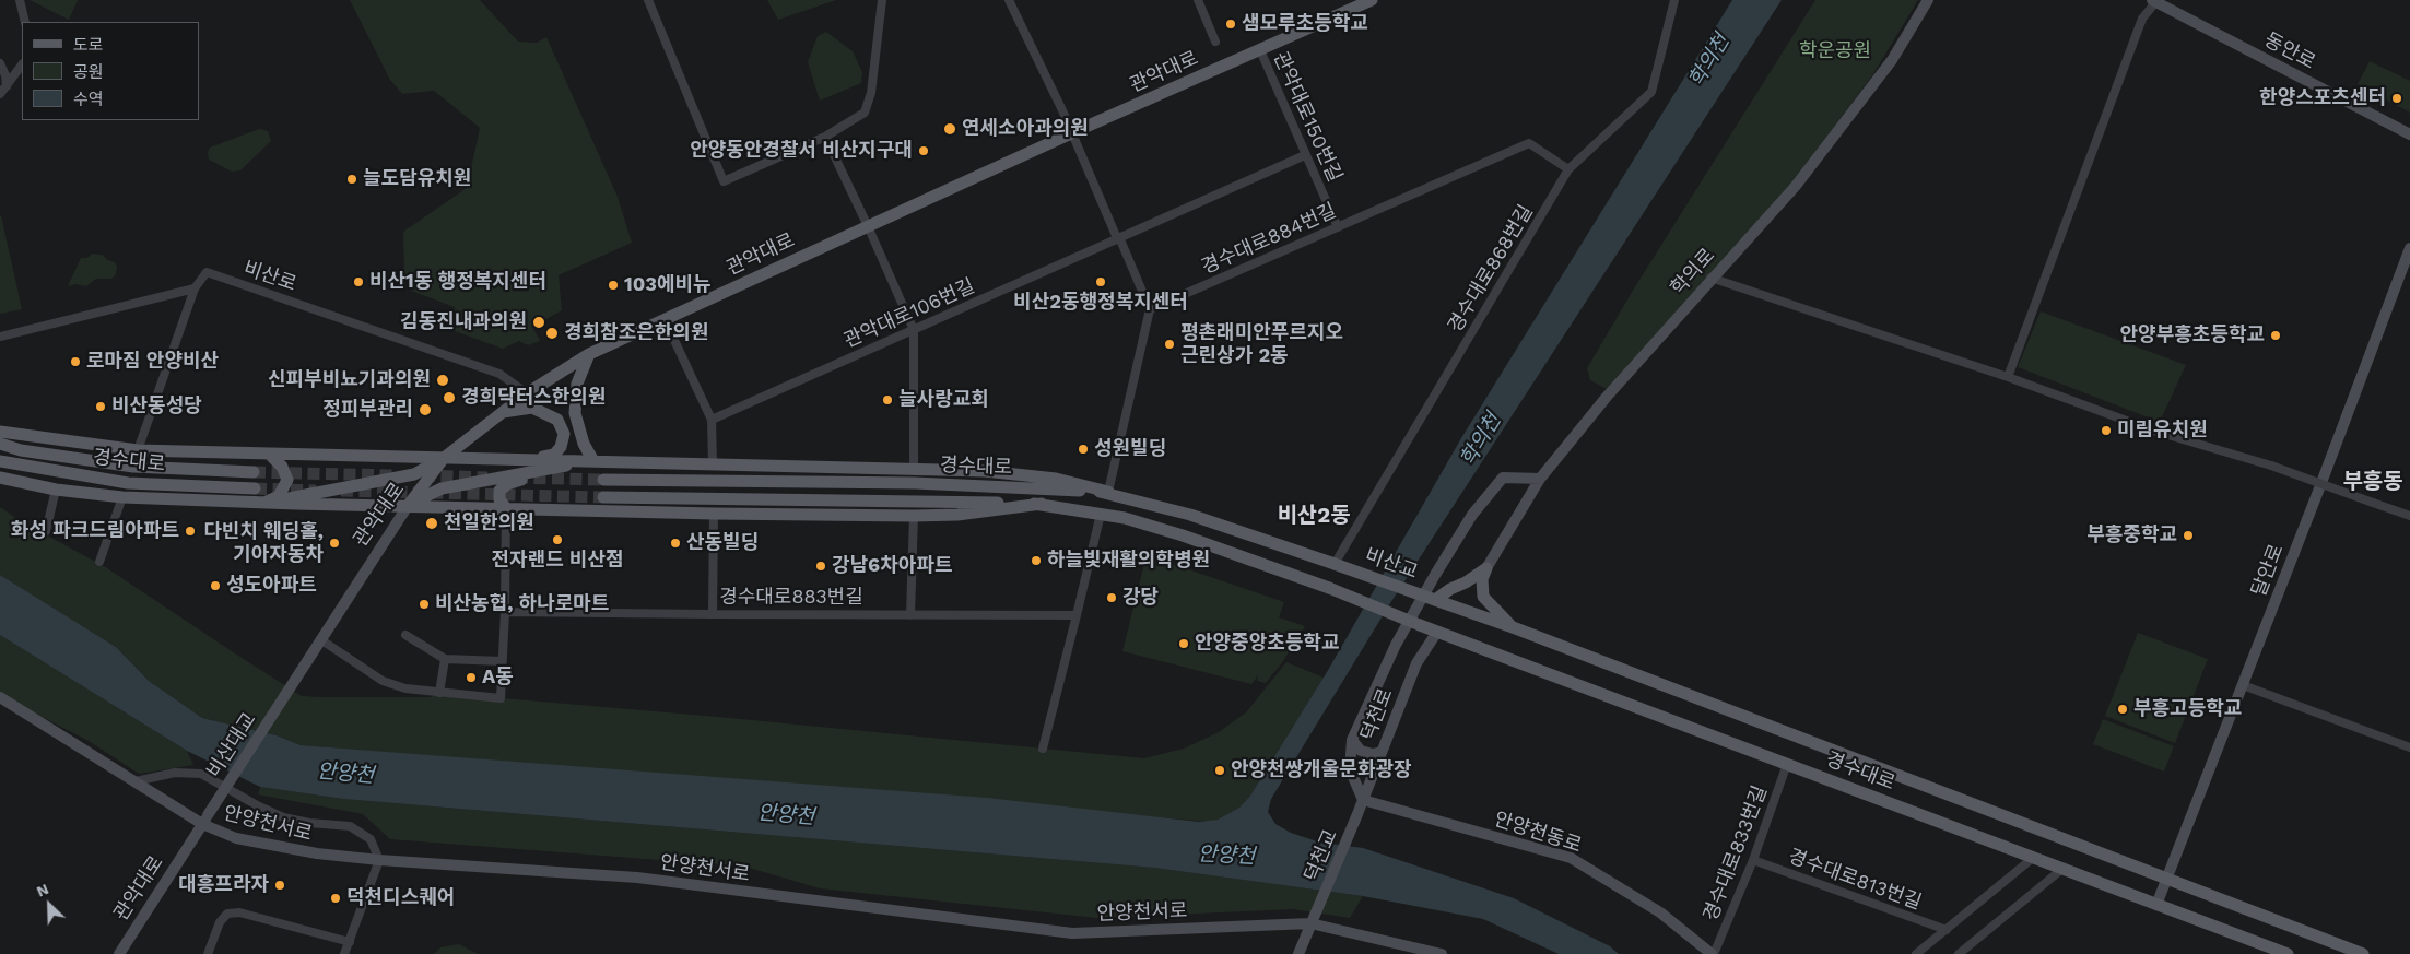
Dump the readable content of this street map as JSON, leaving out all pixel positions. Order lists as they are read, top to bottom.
{
  "streets": {
    "main road": ["관악대로", "경수대로", "비산교"],
    "street": [
      "동안로",
      "관악대로150번길",
      "경수대로884번길",
      "경수대로868번길",
      "학의로",
      "비산로",
      "관악대로106번길",
      "달안로",
      "경수대로883번길",
      "덕천로",
      "비산대교",
      "안양천서로",
      "안양천동로",
      "경수대로833번길",
      "덕천교",
      "경수대로813번길"
    ]
  },
  "crossings": [
    ["관악대로", "관악대로150번길"],
    ["관악대로", "비산로"],
    ["관악대로", "비산대교"],
    ["관악대로", "안양천서로"],
    ["관악대로150번길", "경수대로884번길"],
    ["관악대로150번길", "관악대로106번길"],
    ["경수대로884번길", "경수대로868번길"],
    ["경수대로868번길", "경수대로"],
    ["경수대로868번길", "비산교"],
    ["경수대로", "비산교"],
    ["경수대로", "달안로"],
    ["경수대로", "덕천로"],
    ["경수대로", "경수대로833번길"],
    ["덕천로", "안양천동로"],
    ["덕천로", "덕천교"],
    ["비산대교", "안양천서로"],
    ["안양천서로", "덕천교"],
    ["안양천동로", "경수대로833번길"],
    ["경수대로833번길", "경수대로813번길"]
  ],
  "districts": ["부흥동", "비산2동"],
  "water": ["학의천", "안양천"],
  "parks": ["학운공원"],
  "places": [
    "샘모루초등학교",
    "한양스포츠센터",
    "연세소아과의원",
    "안양동안경찰서 비산지구대",
    "늘도담유치원",
    "비산1동 행정복지센터",
    "비산2동행정복지센터",
    "103에비뉴",
    "김동진내과의원",
    "경희참조은한의원",
    "안양부흥초등학교",
    "평촌래미안푸르지오 근린상가 2동",
    "로마짐 안양비산",
    "신피부비뇨기과의원",
    "경희닥터스한의원",
    "늘사랑교회",
    "비산동성당",
    "정피부관리",
    "미림유치원",
    "성원빌딩",
    "천일한의원",
    "화성 파크드림아파트",
    "부흥중학교",
    "전자랜드 비산점",
    "다빈치 웨딩홀, 기아자동차",
    "산동빌딩",
    "하늘빛재활의학병원",
    "강남6차아파트",
    "성도아파트",
    "강당",
    "비산농협, 하나로마트",
    "안양중앙초등학교",
    "A동",
    "부흥고등학교",
    "안양천쌍개울문화광장",
    "대흥프라자",
    "덕천디스퀘어"
  ],
  "legend": ["도로", "공원", "수역"],
  "north": "top left"
}
